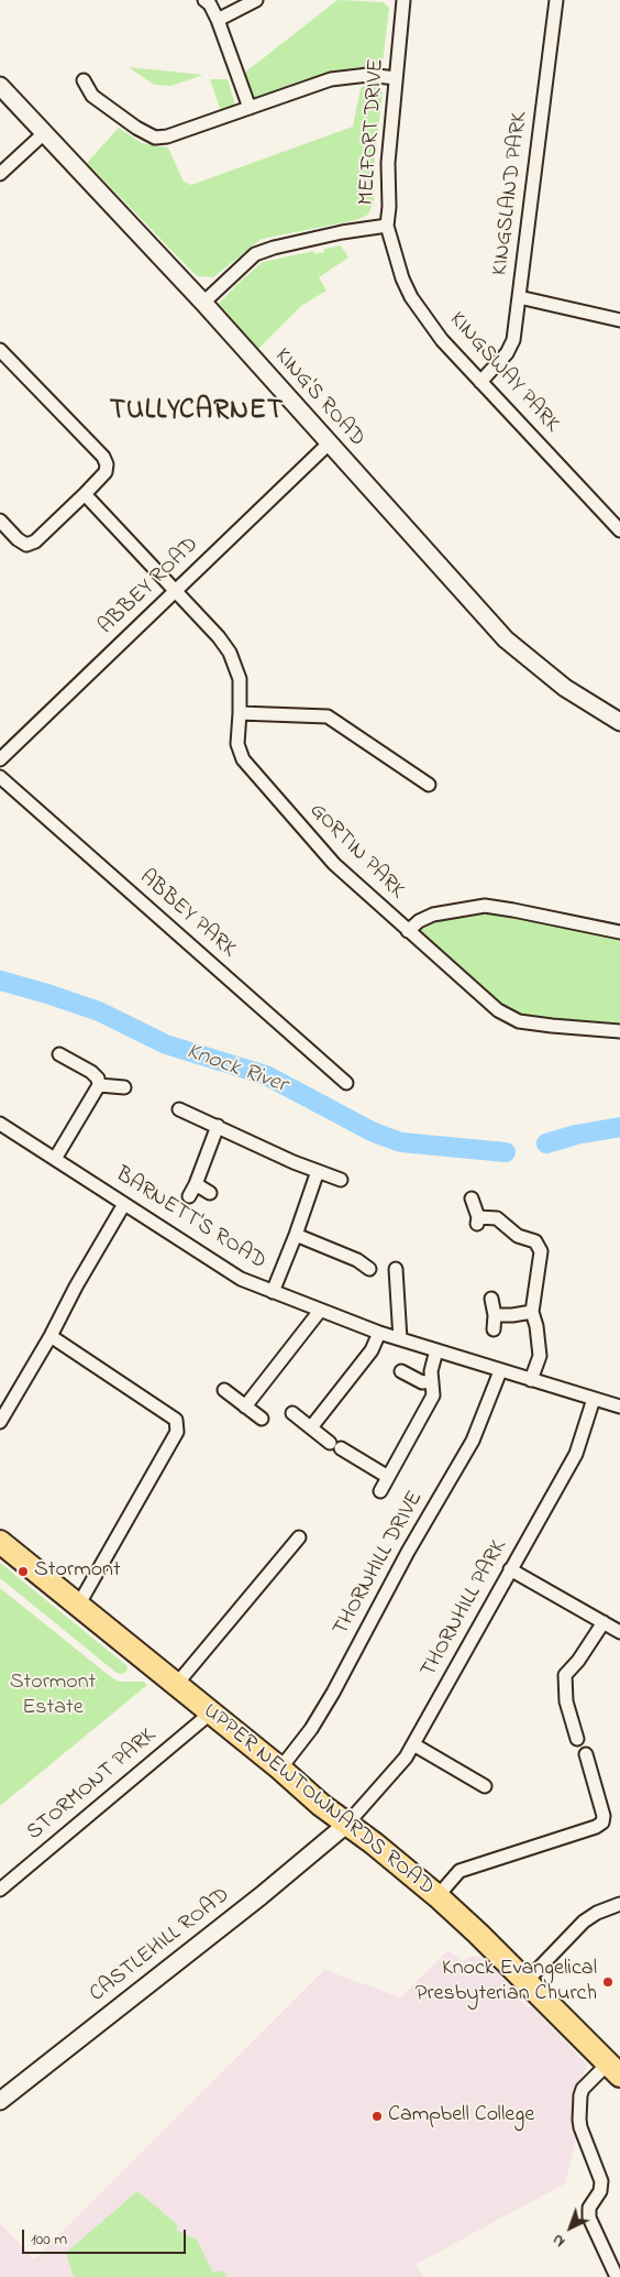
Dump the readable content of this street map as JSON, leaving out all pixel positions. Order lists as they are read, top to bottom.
{
  "streets": {
    "highway": ["UPPER NEWTOWNARDS ROAD"],
    "street": [
      "MELFORT DRIVE",
      "KINGSLAND PARK",
      "KINGSWAY PARK",
      "KING'S ROAD",
      "ABBEY ROAD",
      "GORTIN PARK",
      "ABBEY PARK",
      "BARNETT'S ROAD",
      "THORNHILL DRIVE",
      "THORNHILL PARK",
      "STORMONT PARK",
      "CASTLEHILL ROAD"
    ]
  },
  "crossings": [
    ["MELFORT DRIVE", "KINGSWAY PARK"],
    ["MELFORT DRIVE", "KING'S ROAD"],
    ["KINGSLAND PARK", "KINGSWAY PARK"],
    ["KING'S ROAD", "ABBEY ROAD"],
    ["ABBEY ROAD", "GORTIN PARK"],
    ["BARNETT'S ROAD", "THORNHILL DRIVE"],
    ["BARNETT'S ROAD", "THORNHILL PARK"],
    ["THORNHILL DRIVE", "UPPER NEWTOWNARDS ROAD"],
    ["THORNHILL PARK", "UPPER NEWTOWNARDS ROAD"],
    ["THORNHILL PARK", "CASTLEHILL ROAD"],
    ["STORMONT PARK", "UPPER NEWTOWNARDS ROAD"],
    ["UPPER NEWTOWNARDS ROAD", "CASTLEHILL ROAD"]
  ],
  "districts": ["TULLYCARNET"],
  "water": ["Knock River"],
  "parks": ["Stormont Estate"],
  "places": ["Stormont", "Knock Evangelical Presbyterian Church", "Campbell College"],
  "scale_bar": "100 m",
  "north": "bottom left"
}
